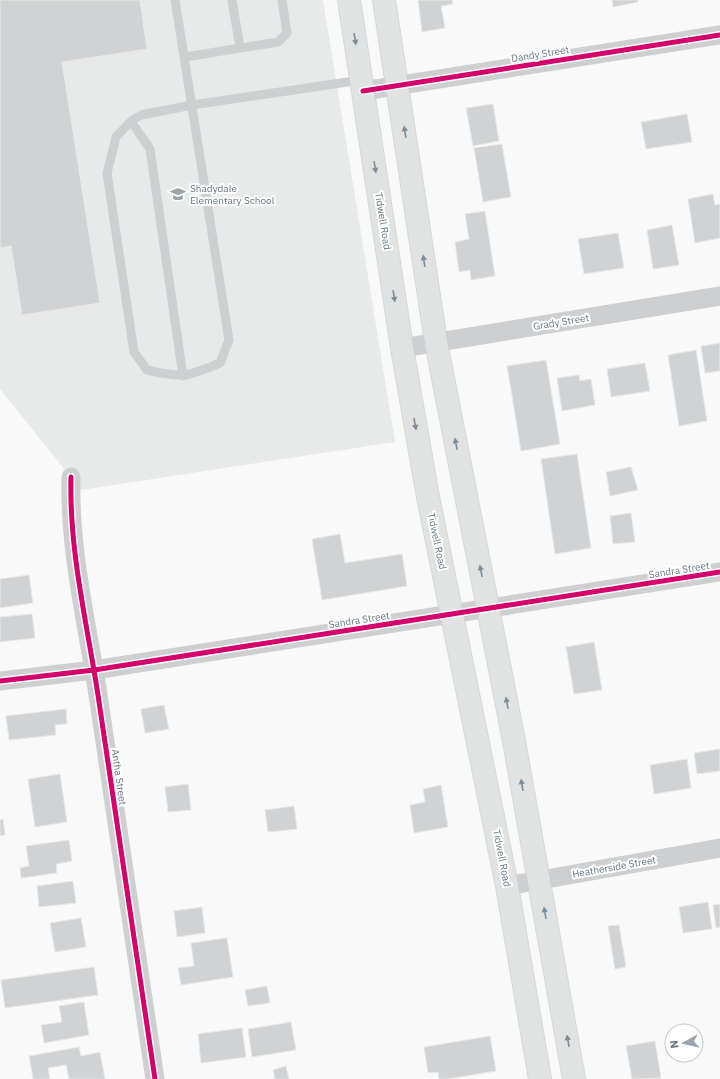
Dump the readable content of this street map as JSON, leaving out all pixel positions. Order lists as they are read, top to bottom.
{
  "streets": {
    "main road": ["Tidwell Road"],
    "street": [
      "Dandy Street",
      "Grady Street",
      "Sandra Street",
      "Antha Street",
      "Heatherside Street"
    ]
  },
  "crossings": [
    ["Dandy Street", "Tidwell Road"],
    ["Tidwell Road", "Grady Street"],
    ["Tidwell Road", "Sandra Street"],
    ["Tidwell Road", "Heatherside Street"],
    ["Sandra Street", "Antha Street"]
  ],
  "places": {
    "school or university": ["Shadydale Elementary School"]
  },
  "north": "left"
}
